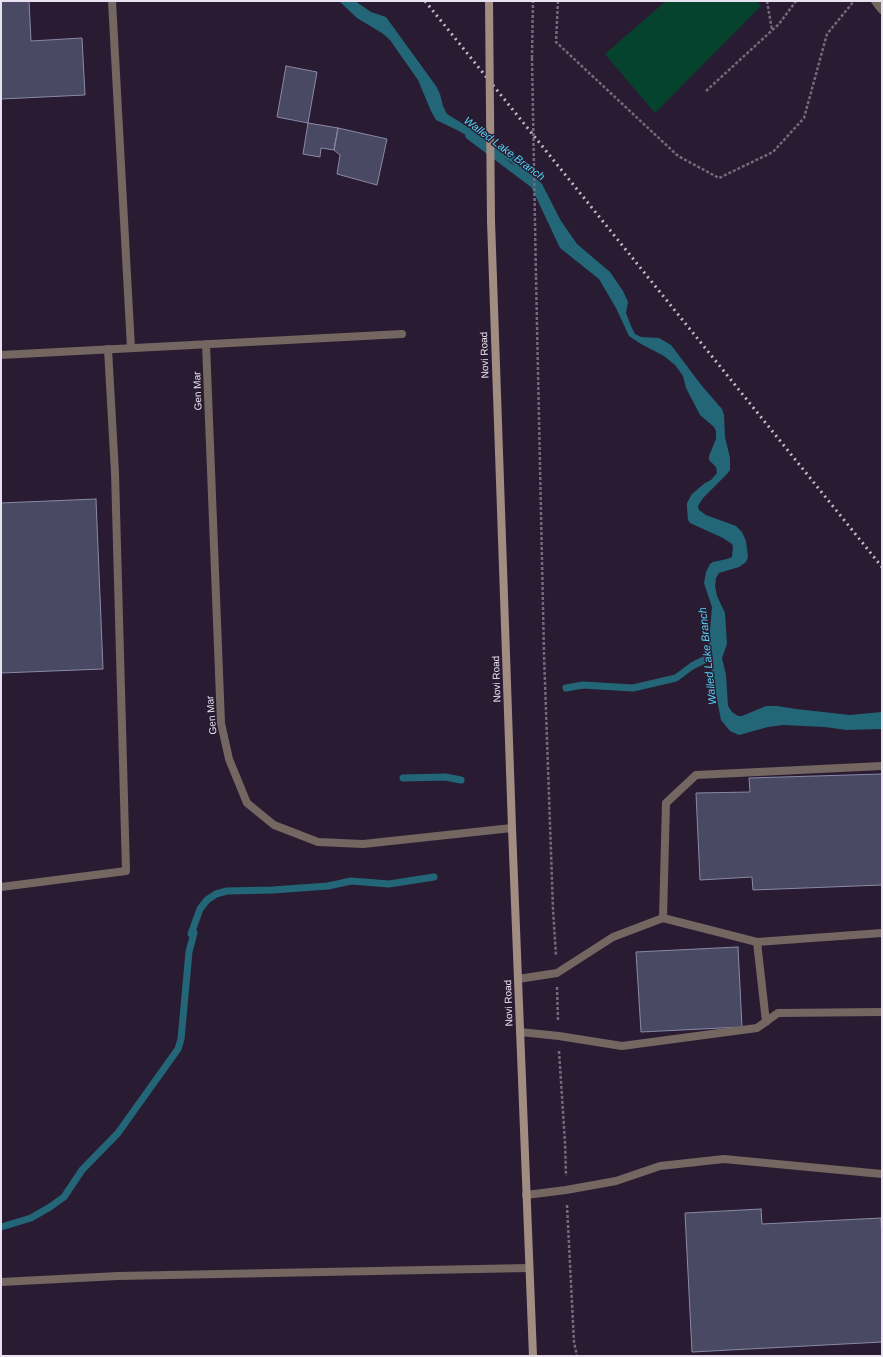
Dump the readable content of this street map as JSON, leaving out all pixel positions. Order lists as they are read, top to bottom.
{
  "streets": {
    "main road": ["Novi Road"],
    "street": ["Gen Mar"]
  },
  "crossings": [
    ["Novi Road", "Gen Mar"]
  ],
  "water": ["Walled Lake Branch"]
}
